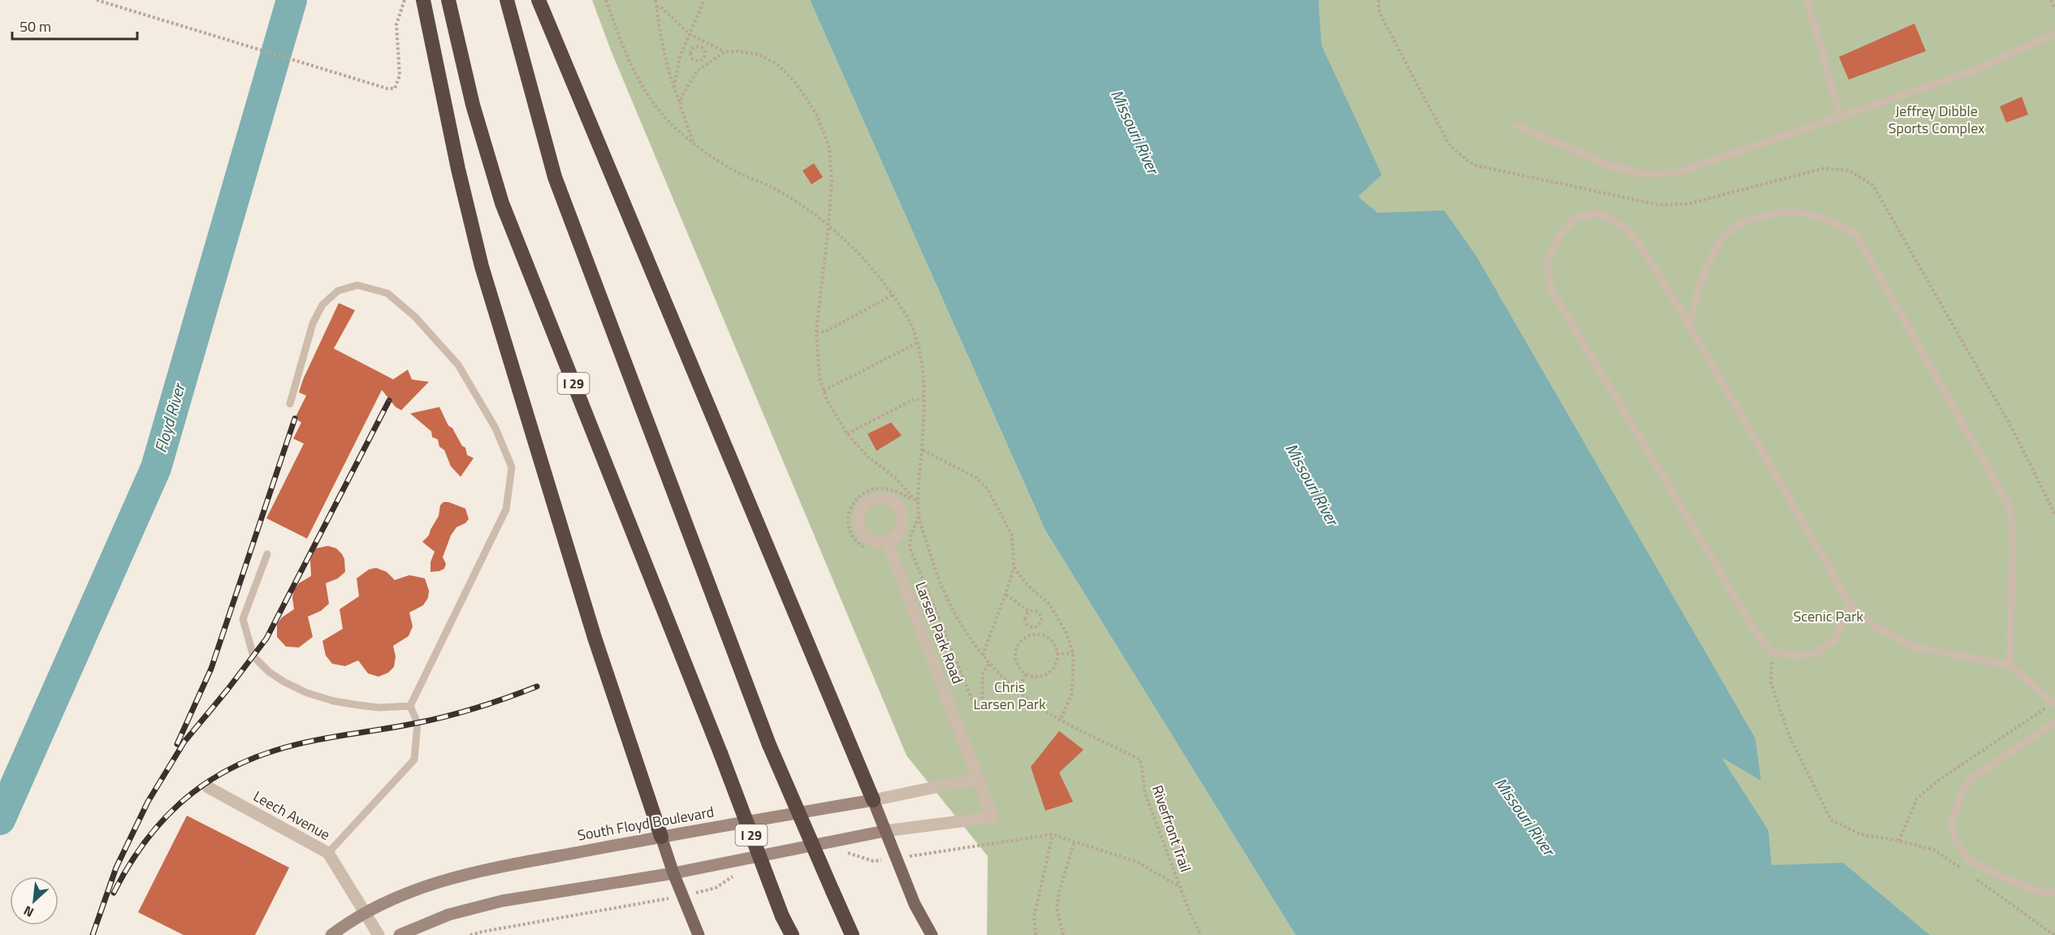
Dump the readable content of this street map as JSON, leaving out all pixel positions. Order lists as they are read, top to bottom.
{
  "streets": {
    "highway": ["I 29"],
    "main road": ["South Floyd Boulevard"],
    "street": ["Larsen Park Road", "Leech Avenue"],
    "path": ["Riverfront Trail"]
  },
  "crossings": [
    ["Larsen Park Road", "South Floyd Boulevard"],
    ["Leech Avenue", "South Floyd Boulevard"]
  ],
  "water": ["Missouri River", "Floyd River"],
  "parks": ["Jeffrey Dibble Sports Complex", "Scenic Park", "Chris Larsen Park"],
  "scale_bar": "50 m",
  "north": "bottom left"
}
